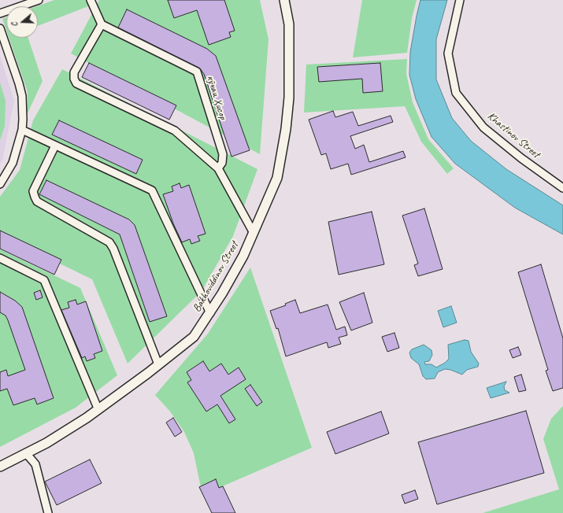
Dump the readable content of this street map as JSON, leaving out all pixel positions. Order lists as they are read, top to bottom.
{
  "streets": {
    "street": ["кӯчаи Ҳисор", "Khastinov Street", "Bakhoviddinov Street"]
  },
  "north": "left"
}
